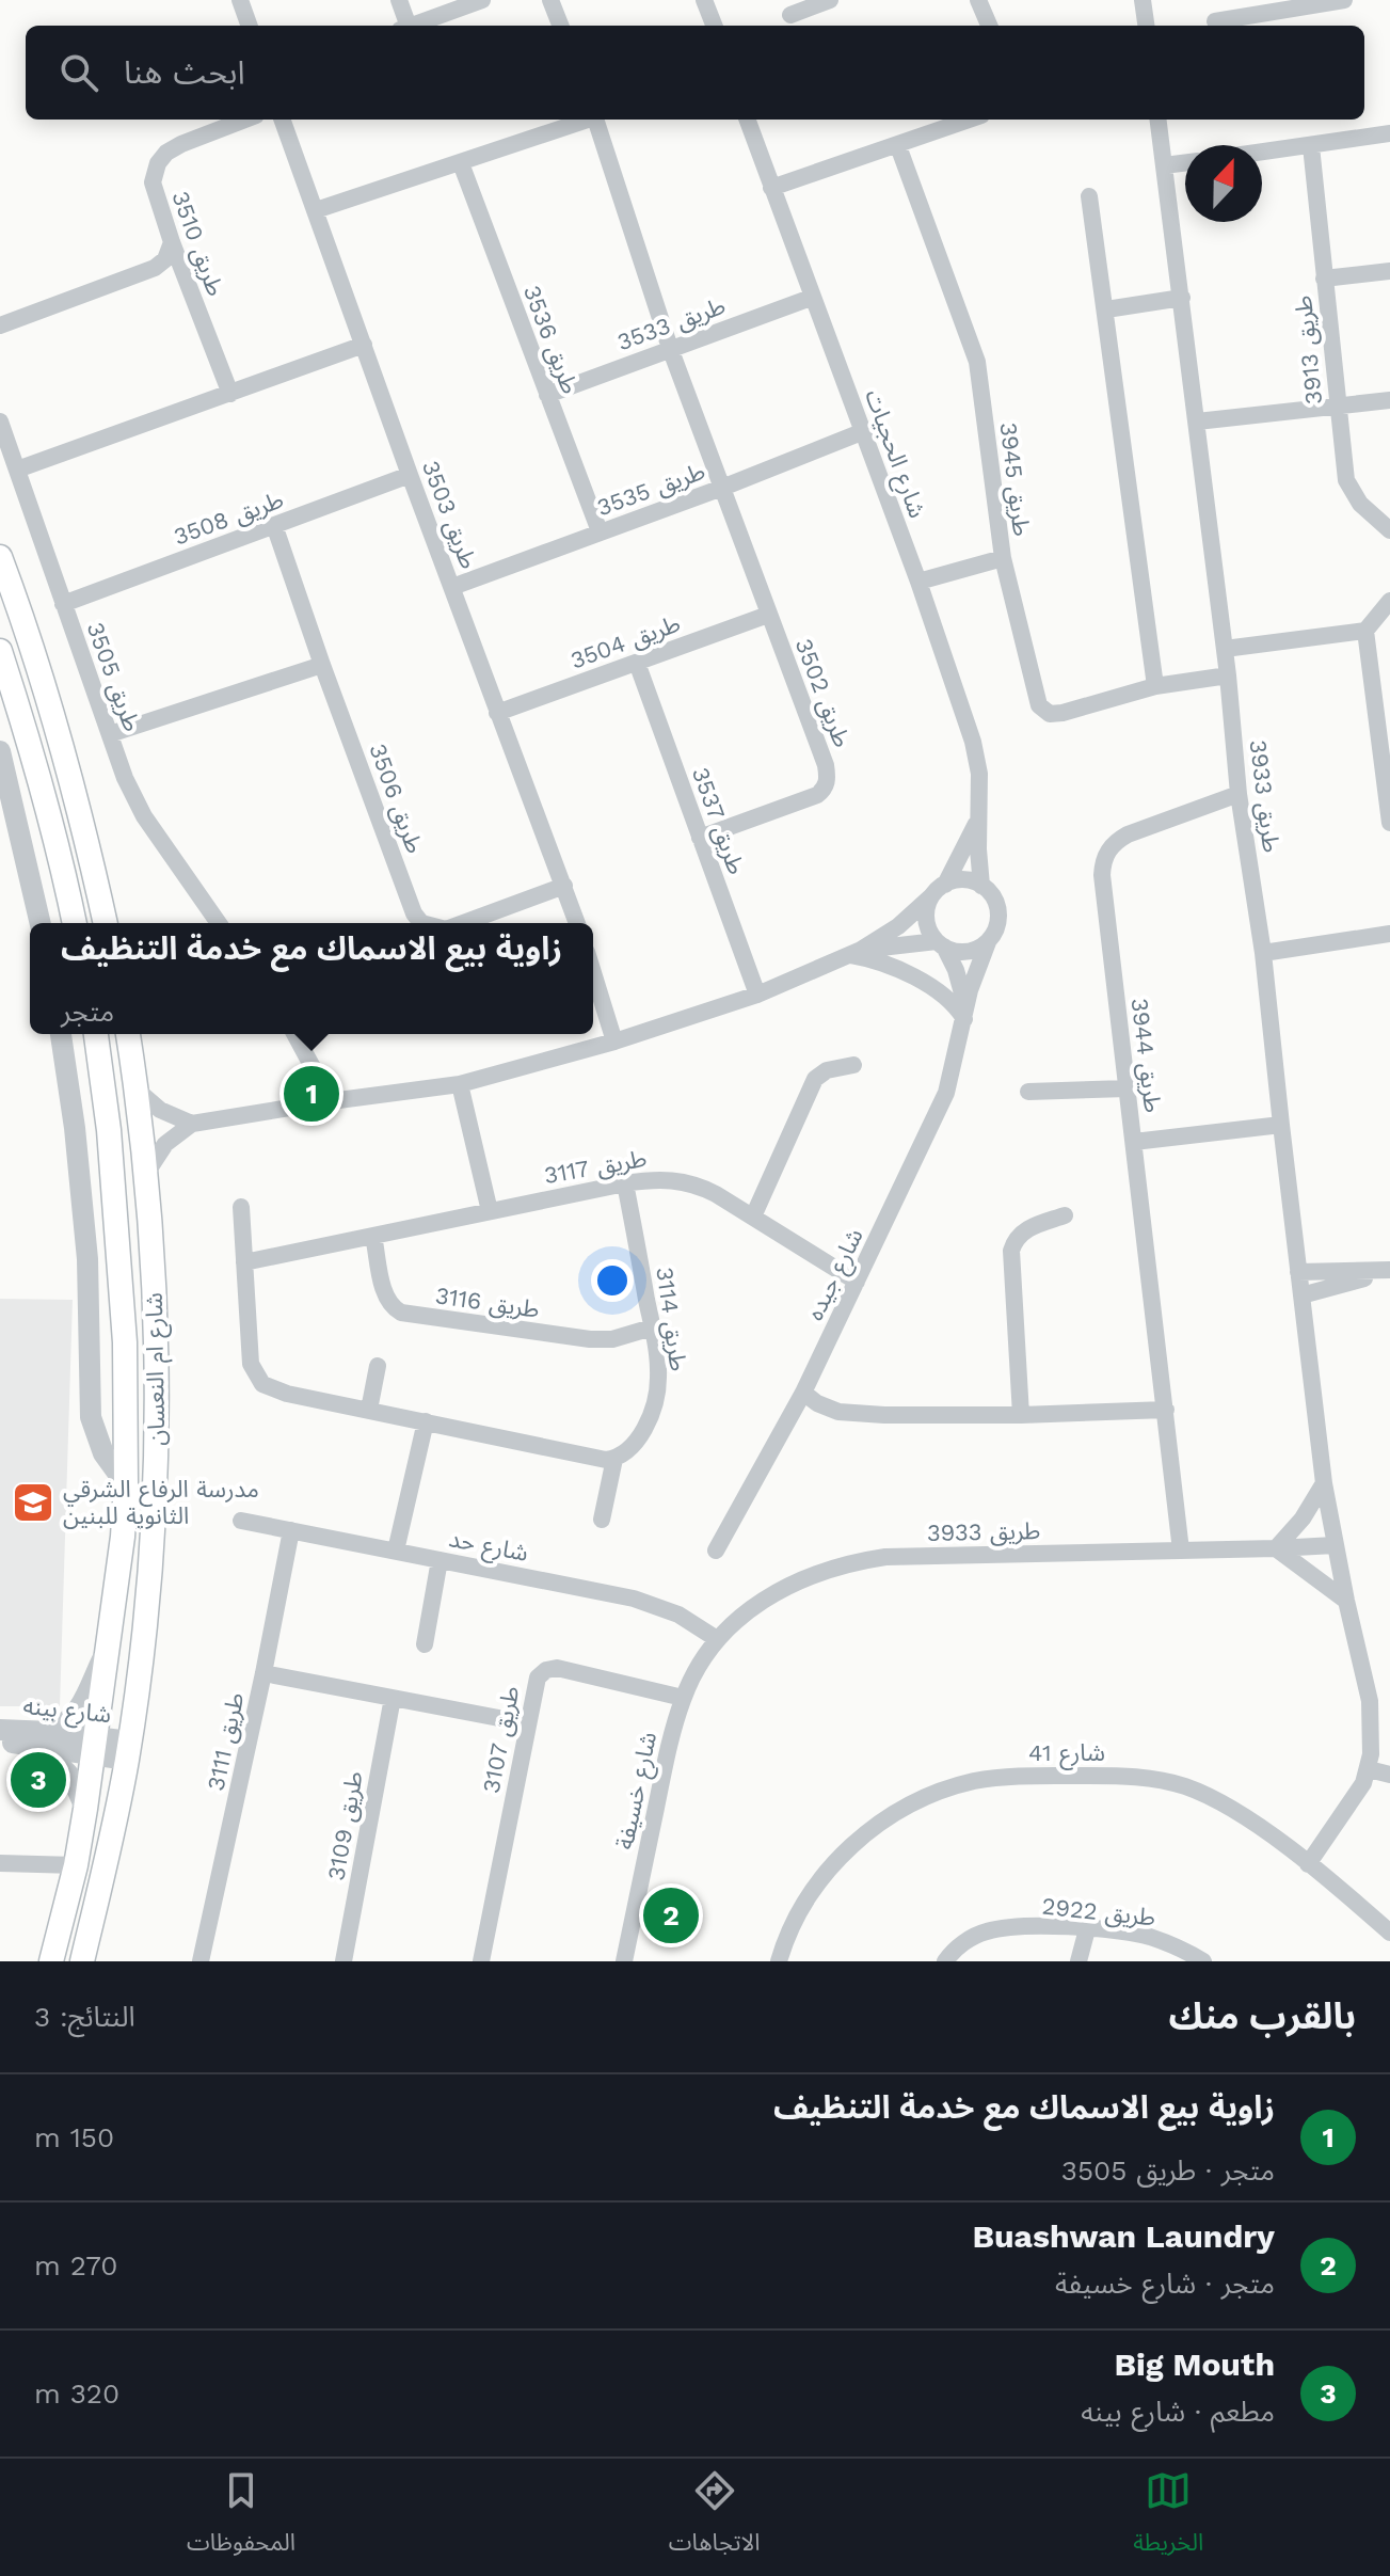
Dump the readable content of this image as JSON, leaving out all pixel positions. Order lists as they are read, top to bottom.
{
  "streets": {
    "main road": ["شارع ام النعسان"],
    "street": [
      "طريق 3510",
      "طريق 3533",
      "طريق 3536",
      "طريق 3913",
      "شارع الحجيات",
      "طريق 3945",
      "طريق 3535",
      "طريق 3503",
      "طريق 3508",
      "طريق 3504",
      "طريق 3505",
      "طريق 3502",
      "طريق 3933",
      "طريق 3506",
      "طريق 3537",
      "طريق 3944",
      "طريق 3117",
      "شارع جيده",
      "طريق 3116",
      "طريق 3114",
      "شارع حد",
      "شارع بينه",
      "طريق 3107",
      "طريق 3111",
      "شارع 41",
      "شارع خسيفة",
      "طريق 3109",
      "طريق 2922"
    ]
  },
  "crossings": [
    ["طريق 3533", "طريق 3536"],
    ["طريق 3533", "شارع الحجيات"],
    ["طريق 3536", "طريق 3535"],
    ["شارع الحجيات", "طريق 3535"],
    ["شارع الحجيات", "شارع جيده"],
    ["طريق 3945", "طريق 3933"],
    ["طريق 3535", "طريق 3503"],
    ["طريق 3535", "طريق 3502"],
    ["طريق 3503", "طريق 3508"],
    ["طريق 3503", "طريق 3504"],
    ["طريق 3503", "طريق 3506"],
    ["طريق 3508", "طريق 3505"],
    ["طريق 3508", "طريق 3506"],
    ["طريق 3504", "طريق 3502"],
    ["طريق 3504", "طريق 3537"],
    ["طريق 3502", "طريق 3537"],
    ["طريق 3933", "طريق 3944"],
    ["طريق 3933", "شارع حد"],
    ["طريق 3933", "شارع 41"],
    ["طريق 3933", "شارع خسيفة"],
    ["طريق 3117", "شارع جيده"],
    ["طريق 3117", "طريق 3116"],
    ["طريق 3117", "طريق 3114"],
    ["طريق 3116", "طريق 3114"],
    ["شارع ام النعسان", "شارع بينه"],
    ["شارع حد", "طريق 3111"],
    ["شارع حد", "شارع خسيفة"],
    ["طريق 3107", "شارع خسيفة"]
  ],
  "places": {
    "school or university": ["مدرسة الرفاع الشرقي الثانوية للبنين"]
  },
  "north": "top",
  "page": {
    "search": "ابحث هنا",
    "popup": ["زاوية بيع الاسماك مع خدمة التنظيف", "متجر"],
    "pins": ["1", "3", "2"],
    "heading": ["بالقرب منك", "النتائج: 3"],
    "list": [
      {
        "mark": "1",
        "name": "زاوية بيع الاسماك مع خدمة التنظيف",
        "note": "متجر · طريق 3505",
        "value": "150 m"
      },
      {
        "mark": "2",
        "name": "Buashwan Laundry",
        "note": "متجر · شارع خسيفة",
        "value": "270 m"
      },
      {
        "mark": "3",
        "name": "Big Mouth",
        "note": "مطعم · شارع بينه",
        "value": "320 m"
      }
    ],
    "nav": ["الخريطة", "الاتجاهات", "المحفوظات"]
  }
}
